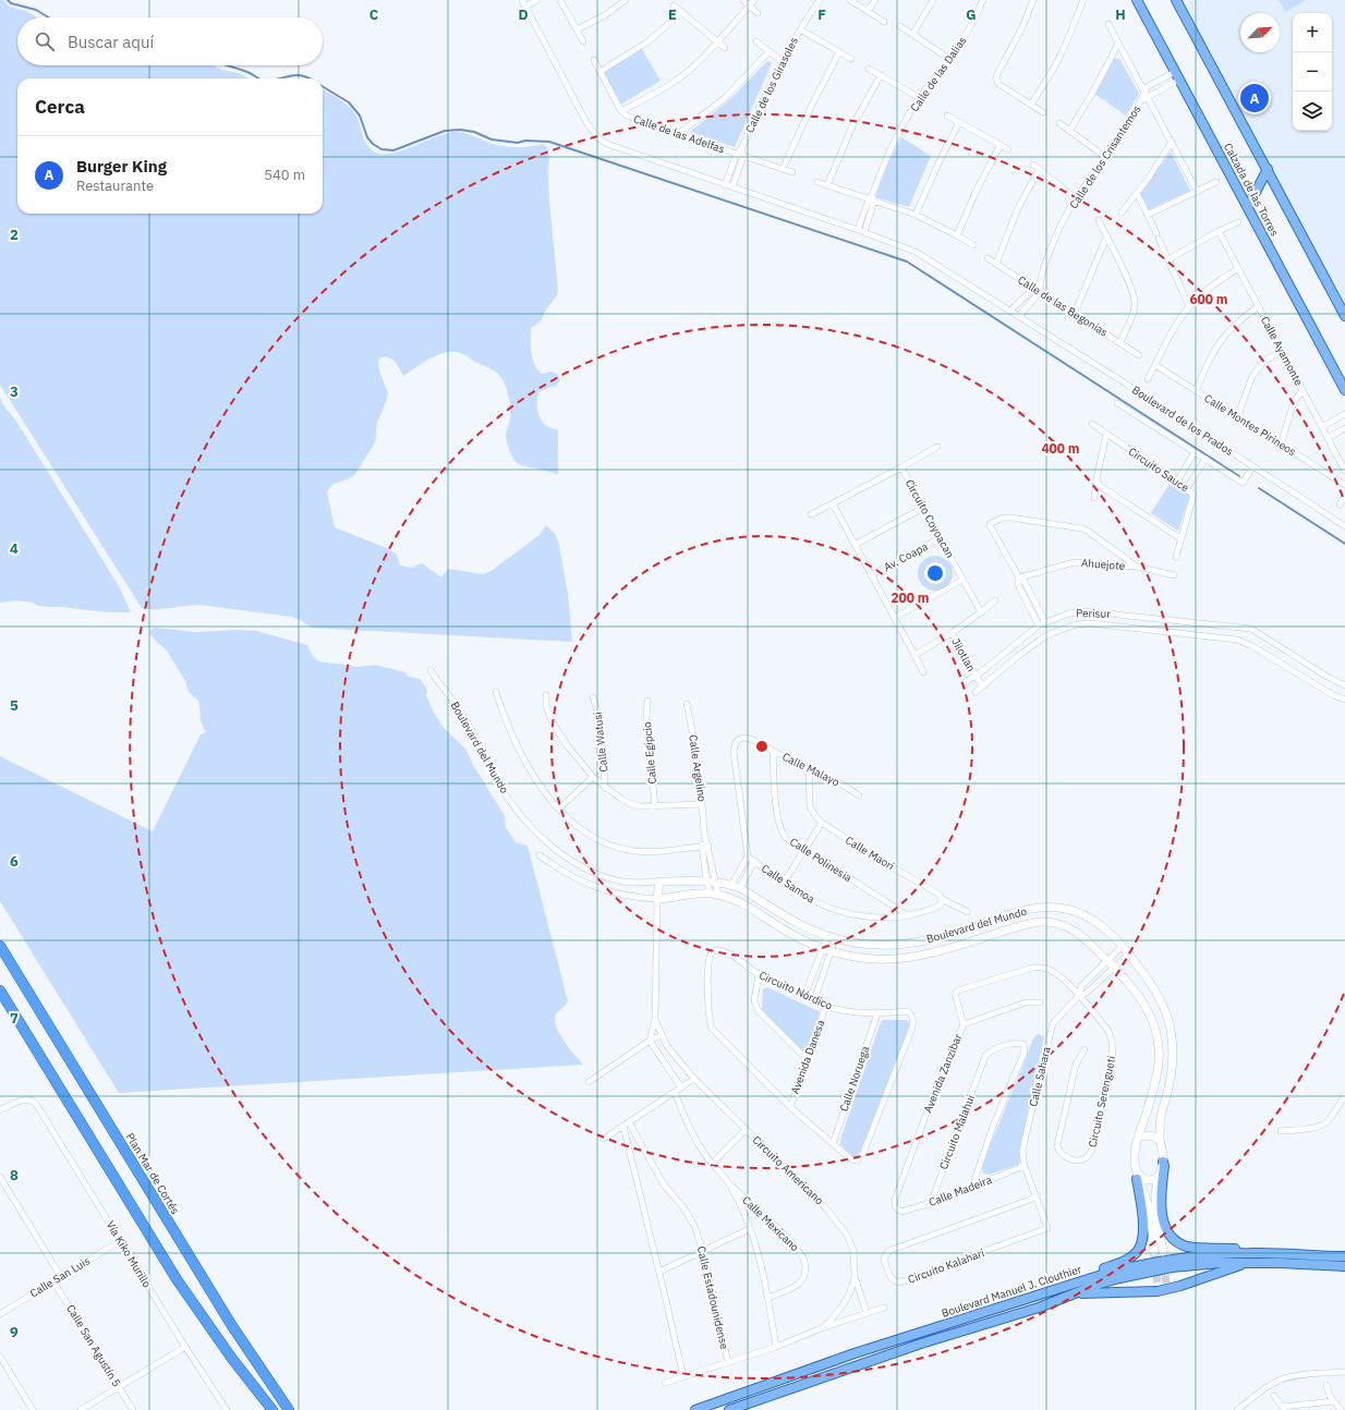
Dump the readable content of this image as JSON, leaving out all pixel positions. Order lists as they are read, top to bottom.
{
  "streets": {
    "highway": ["Plan Mar de Cortés"],
    "main road": ["Calzada de las Torres", "Boulevard Manuel J. Clouthier"],
    "street": [
      "Calle de las Dalias",
      "Calle de los Girasoles",
      "Calle de las Adelfas",
      "Calle de los Crisantemos",
      "Calle de las Begonias",
      "Calle Ayamonte",
      "Boulevard de los Prados",
      "Calle Montes Pirineos",
      "Circuito Sauce",
      "Circuito Coyoacan",
      "Av. Coapa",
      "Ahuejote",
      "Perisur",
      "Jilotlan",
      "Calle Watusi",
      "Boulevard del Mundo",
      "Calle Egipcio",
      "Calle Argelino",
      "Calle Malayo",
      "Calle Maori",
      "Calle Polinesia",
      "Calle Samoa",
      "Circuito Nórdico",
      "Avenida Danesa",
      "Avenida Zanzibar",
      "Calle Sahara",
      "Calle Noruega",
      "Circuito Serengueti",
      "Circuito Malahui",
      "Circuito Americano",
      "Calle Madeira",
      "Calle Mexicano",
      "Vía Kiko Murillo",
      "Circuito Kalahari",
      "Calle San Luis",
      "Calle Estadounidense",
      "Calle San Agustín 5"
    ]
  },
  "crossings": [
    ["Calle de las Dalias", "Boulevard de los Prados"],
    ["Calle de los Girasoles", "Calle de las Adelfas"],
    ["Calle de los Girasoles", "Boulevard de los Prados"],
    ["Calle de los Crisantemos", "Calzada de las Torres"],
    ["Calle de los Crisantemos", "Calle de las Begonias"],
    ["Circuito Coyoacan", "Av. Coapa"],
    ["Perisur", "Jilotlan"],
    ["Boulevard del Mundo", "Calle Argelino"],
    ["Calle Malayo", "Calle Maori"],
    ["Calle Malayo", "Calle Polinesia"],
    ["Calle Malayo", "Calle Samoa"],
    ["Calle Maori", "Calle Samoa"],
    ["Calle Polinesia", "Calle Samoa"],
    ["Circuito Nórdico", "Avenida Danesa"],
    ["Circuito Nórdico", "Calle Noruega"],
    ["Avenida Zanzibar", "Calle Sahara"],
    ["Avenida Zanzibar", "Circuito Serengueti"],
    ["Avenida Zanzibar", "Calle Madeira"],
    ["Calle Sahara", "Circuito Serengueti"],
    ["Calle Sahara", "Calle Madeira"],
    ["Calle Sahara", "Circuito Kalahari"],
    ["Circuito Malahui", "Calle Madeira"],
    ["Circuito Americano", "Calle Mexicano"],
    ["Circuito Americano", "Calle Estadounidense"],
    ["Calle Madeira", "Circuito Kalahari"],
    ["Vía Kiko Murillo", "Calle San Luis"],
    ["Calle San Luis", "Calle San Agustín 5"]
  ],
  "north": "top right",
  "page": {
    "map_buttons": ["+", "−"],
    "search": "Buscar aquí",
    "heading": "Cerca",
    "pins": "A",
    "list": [
      {
        "mark": "A",
        "name": "Burger King",
        "note": "Restaurante",
        "value": "540 m"
      }
    ]
  },
  "grid": {
    "columns": [
      "C",
      "D",
      "E",
      "F",
      "G",
      "H"
    ],
    "rows": [
      "2",
      "3",
      "4",
      "5",
      "6",
      "7",
      "8",
      "9"
    ]
  },
  "rings": ["600 m", "400 m", "200 m"]
}
